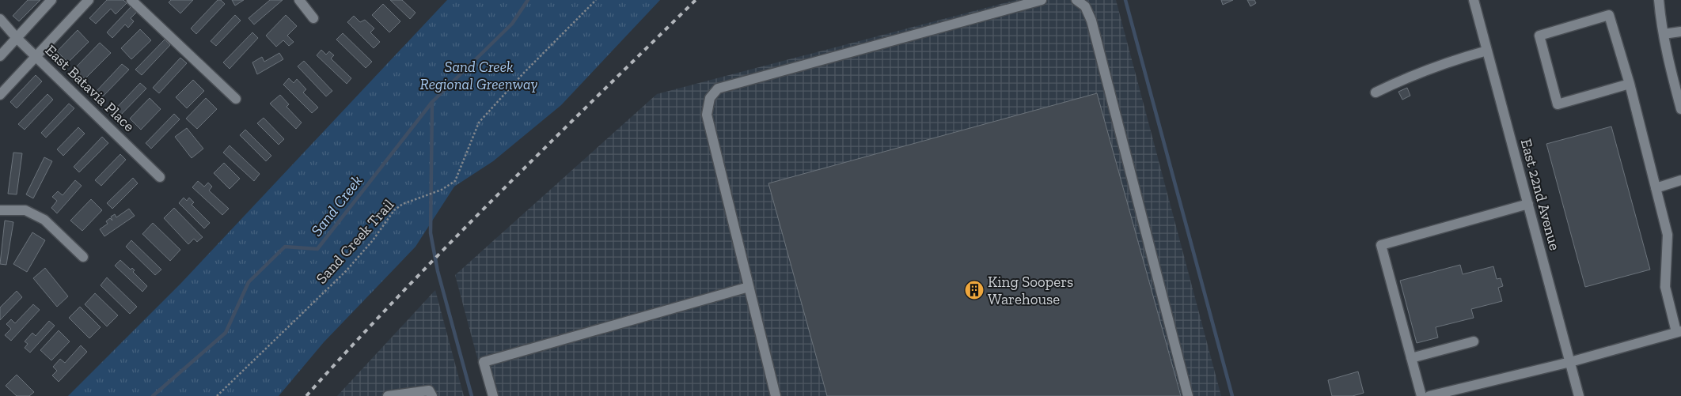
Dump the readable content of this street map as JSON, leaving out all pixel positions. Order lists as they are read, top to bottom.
{
  "streets": {
    "street": ["East Batavia Place", "East 22nd Avenue"],
    "path": ["Sand Creek Trail"]
  },
  "water": ["Sand Creek"],
  "parks": ["Sand Creek Regional Greenway"],
  "places": {
    "building": ["King Soopers Warehouse"]
  }
}
